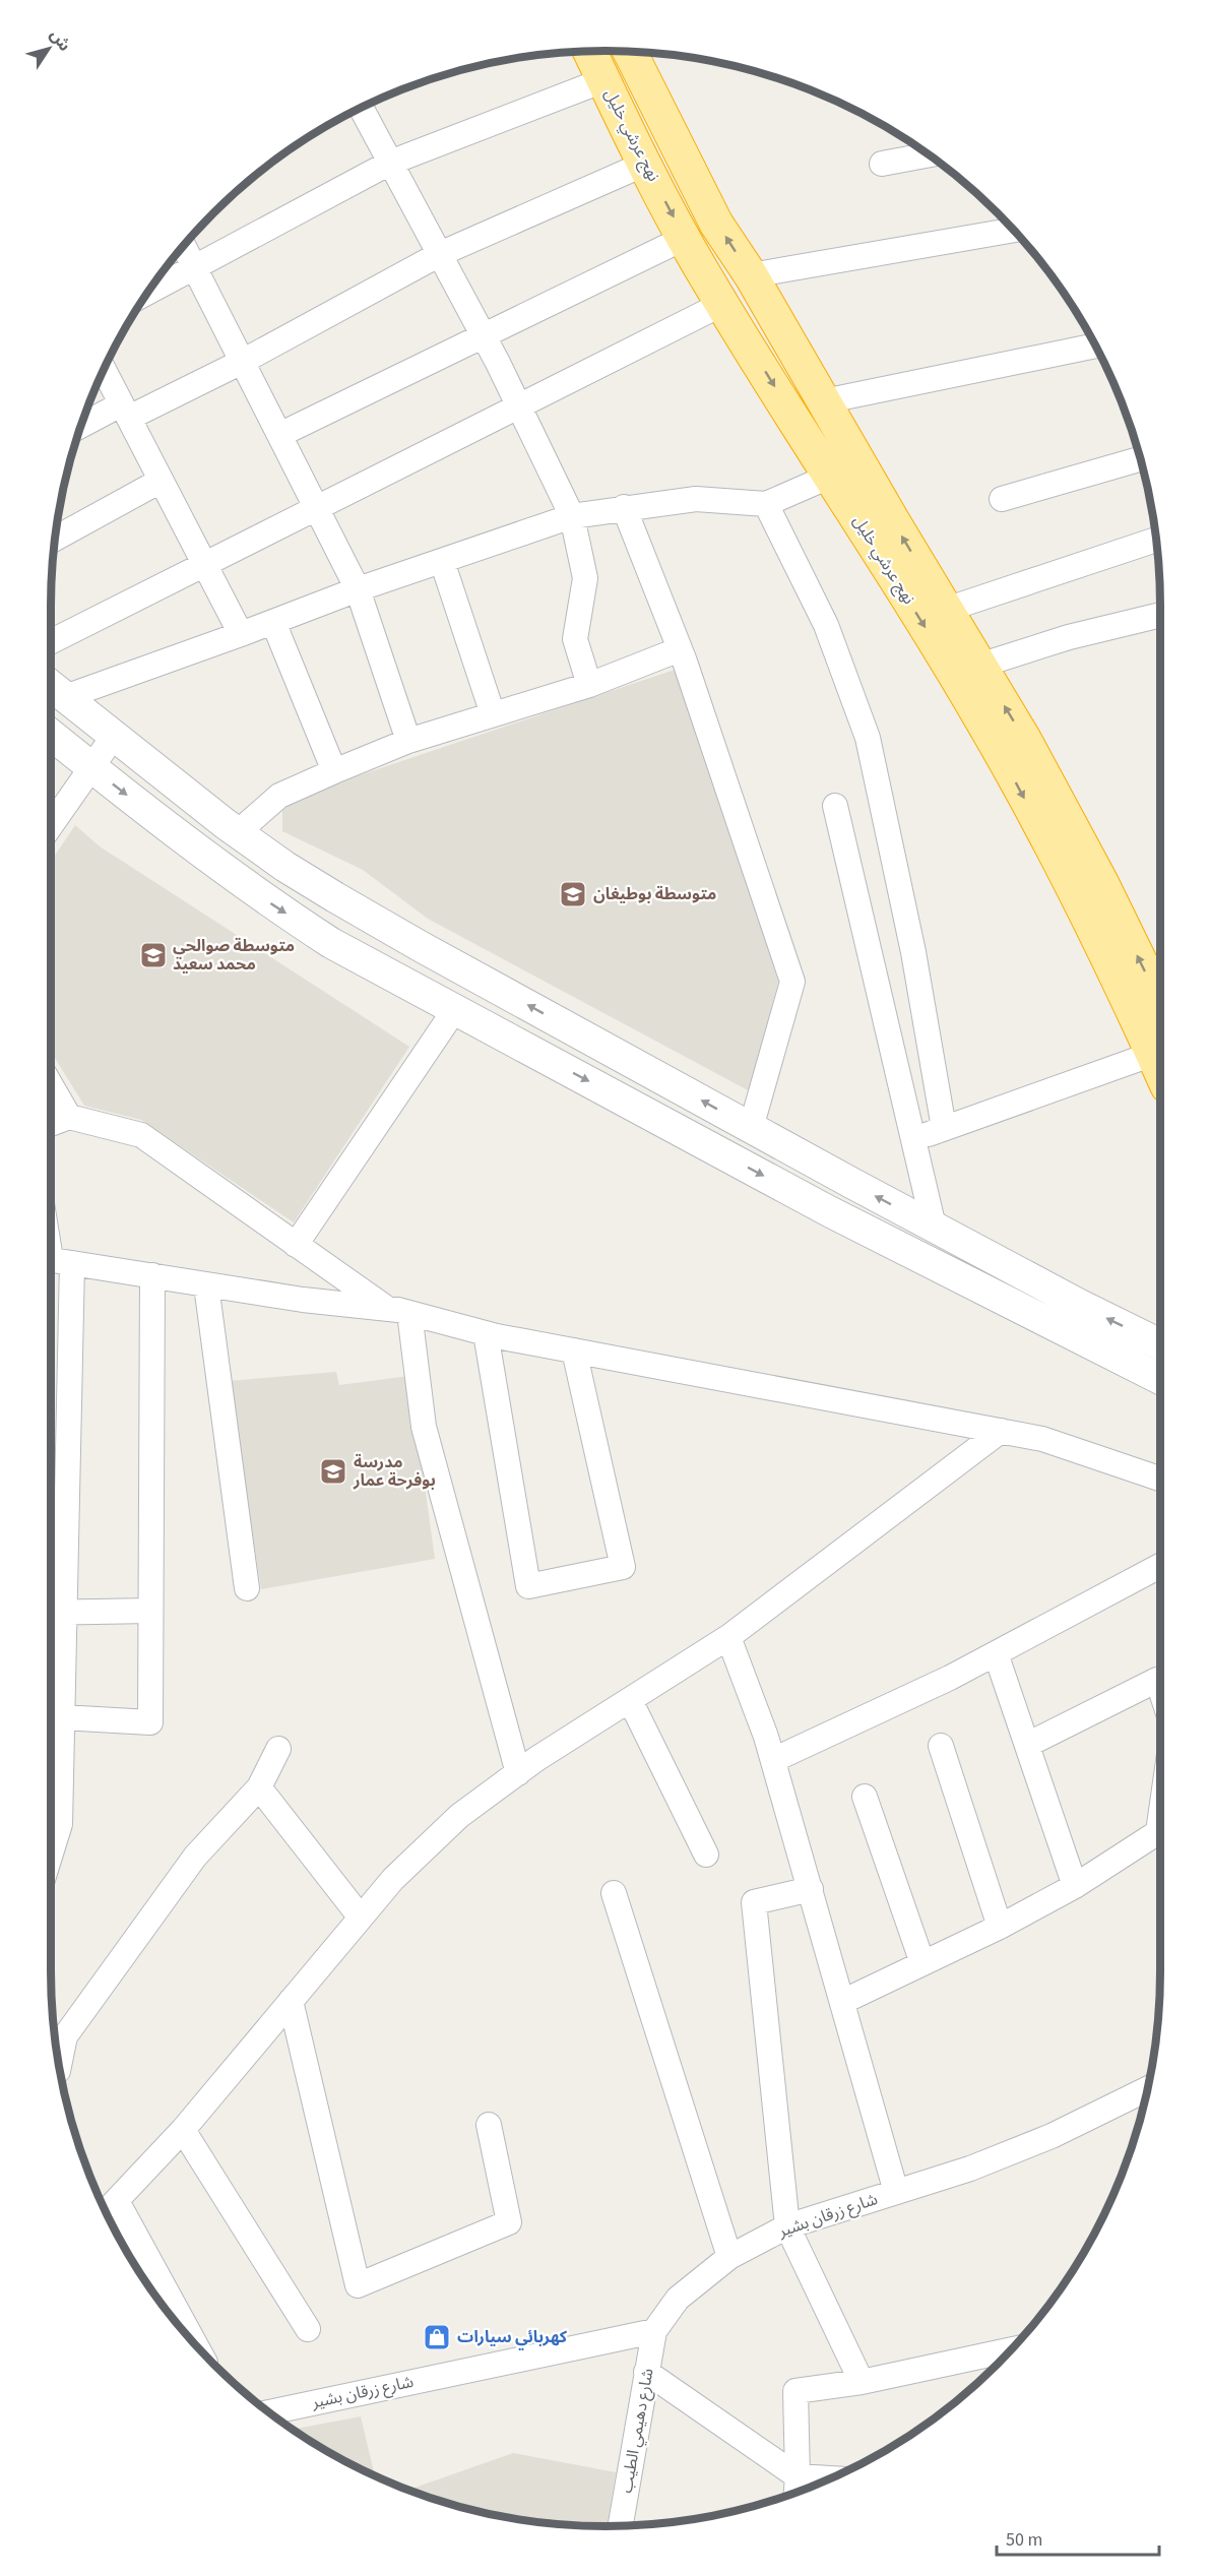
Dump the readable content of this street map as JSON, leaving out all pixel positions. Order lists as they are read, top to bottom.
{
  "streets": {
    "highway": ["نهج عرشي خليل"],
    "street": ["شارع زرقان بشير", "شارع دهيمي الطيب"]
  },
  "crossings": [
    ["شارع زرقان بشير", "شارع دهيمي الطيب"]
  ],
  "places": {
    "school or university": ["متوسطة بوطيغان", "متوسطة صوالحي محمد سعيد", "مدرسة بوفرحة عمار"],
    "shop": ["كهربائي سيارات"]
  },
  "scale_bar": "50 m",
  "north": "top right"
}
